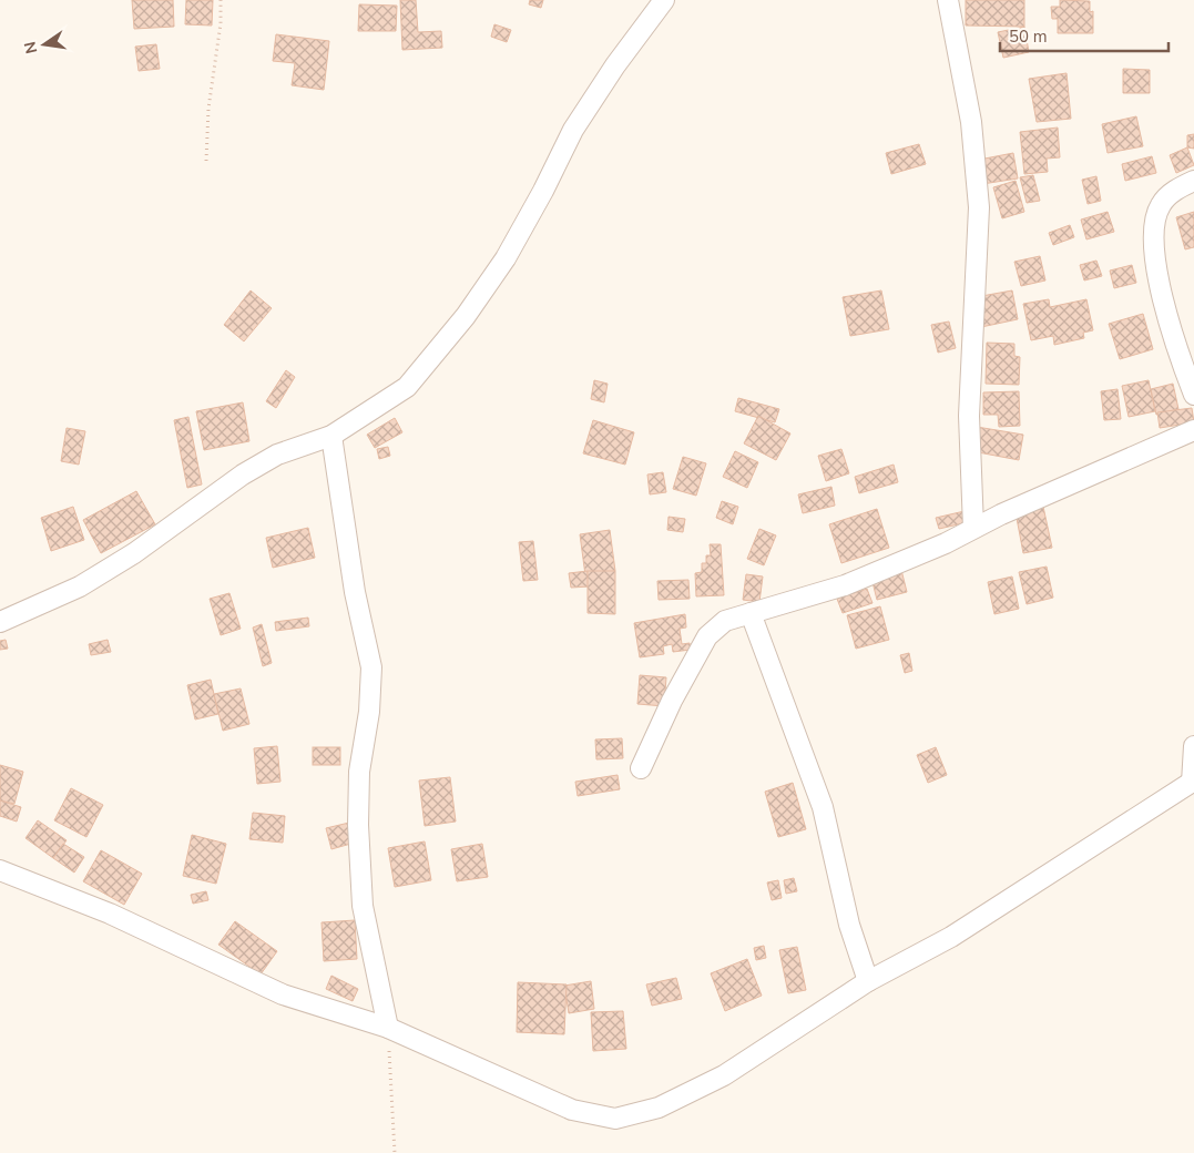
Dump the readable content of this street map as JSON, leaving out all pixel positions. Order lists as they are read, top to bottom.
{
  "scale_bar": "50 m",
  "north": "left"
}
